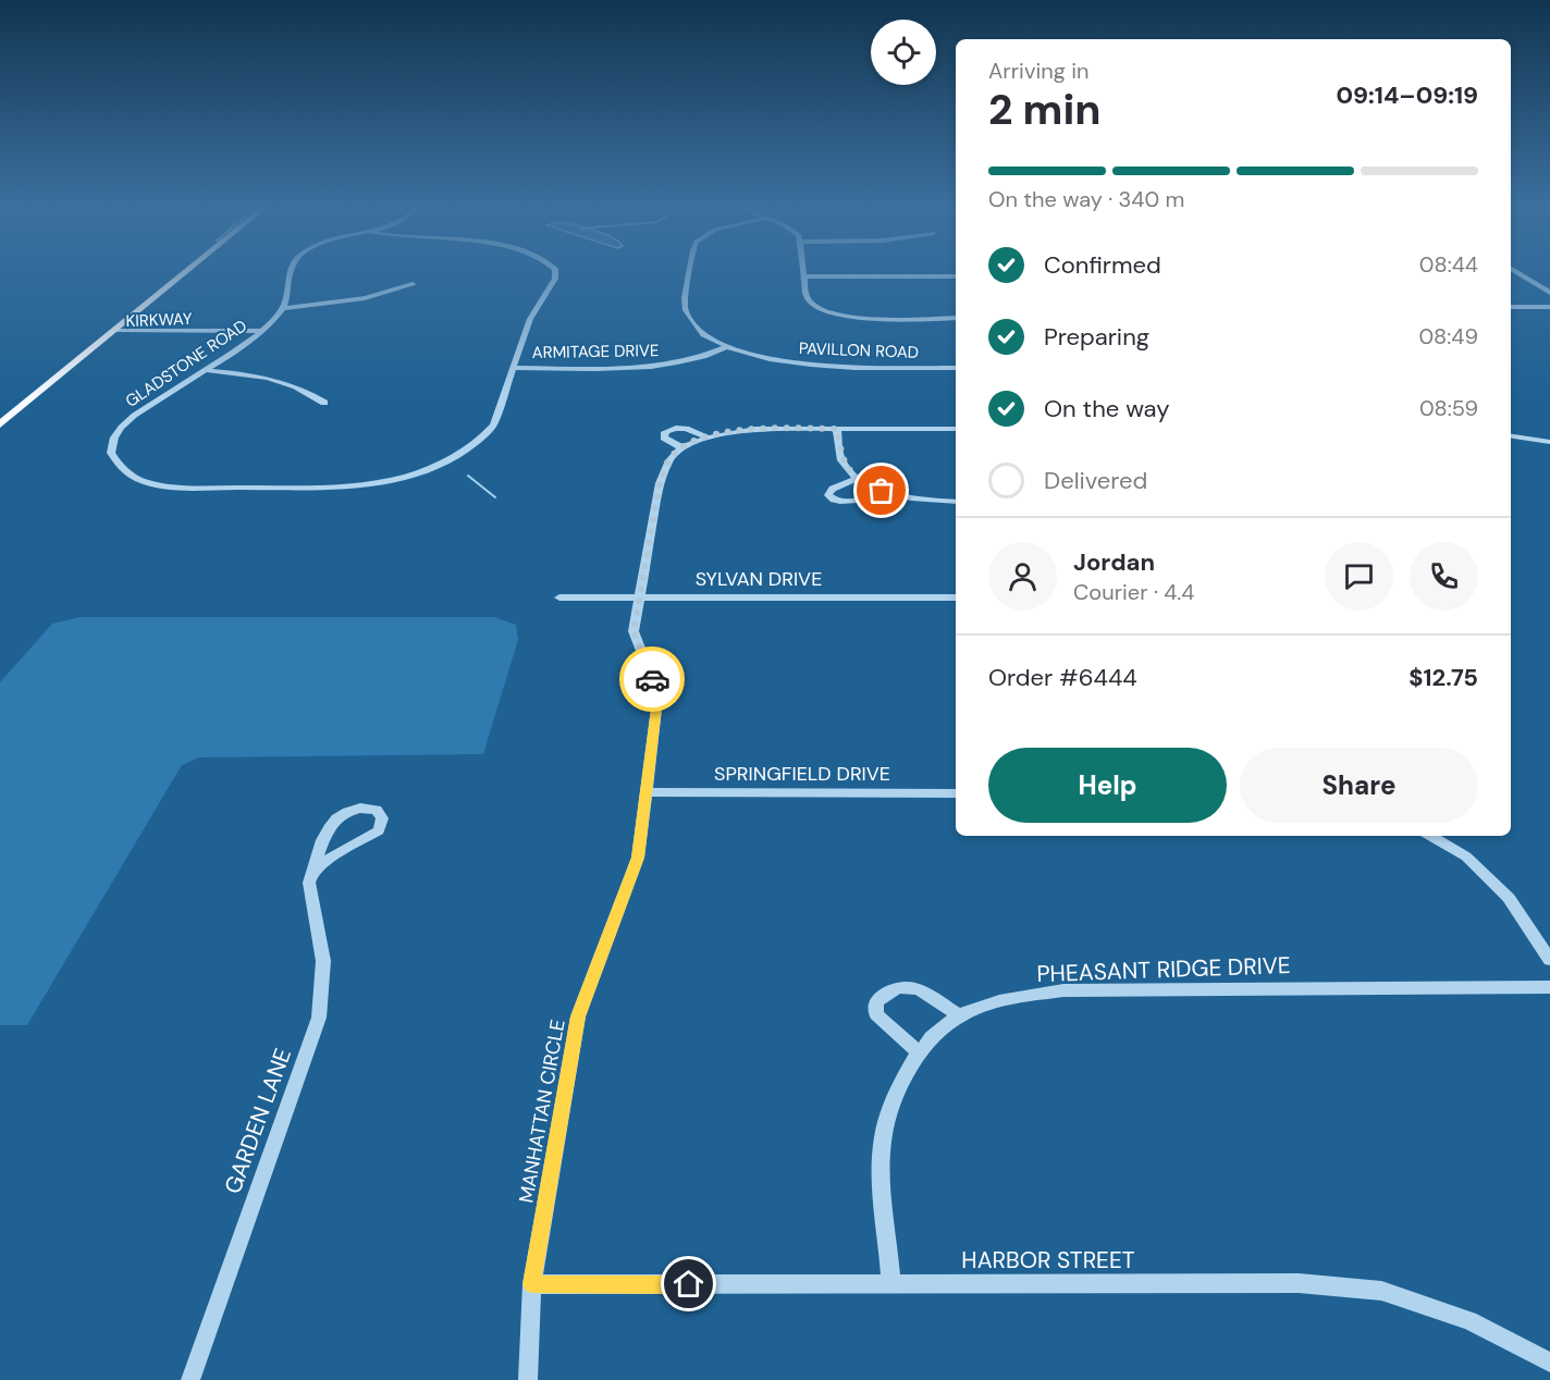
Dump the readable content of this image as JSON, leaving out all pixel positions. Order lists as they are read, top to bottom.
{
  "streets": {
    "street": [
      "KIRKWAY",
      "PAVILLON ROAD",
      "ARMITAGE DRIVE",
      "GLADSTONE ROAD",
      "SYLVAN DRIVE",
      "SPRINGFIELD DRIVE",
      "PHEASANT RIDGE DRIVE",
      "MANHATTAN CIRCLE",
      "GARDEN LANE",
      "HARBOR STREET"
    ]
  },
  "crossings": [
    ["KIRKWAY", "GLADSTONE ROAD"],
    ["PAVILLON ROAD", "ARMITAGE DRIVE"],
    ["ARMITAGE DRIVE", "GLADSTONE ROAD"],
    ["SYLVAN DRIVE", "MANHATTAN CIRCLE"],
    ["SPRINGFIELD DRIVE", "MANHATTAN CIRCLE"],
    ["PHEASANT RIDGE DRIVE", "HARBOR STREET"],
    ["MANHATTAN CIRCLE", "HARBOR STREET"]
  ],
  "page": {
    "heading": ["2 min", "Arriving in", "09:14–09:19"],
    "panel": [
      "Jordan",
      "Courier · 4.4",
      "Order #6444",
      "$12.75"
    ],
    "bar": "On the way · 340 m",
    "list": [
      ["Confirmed", "08:44"],
      ["Preparing", "08:49"],
      ["On the way", "08:59"],
      "Delivered"
    ],
    "buttons": ["Help", "Share"]
  }
}
